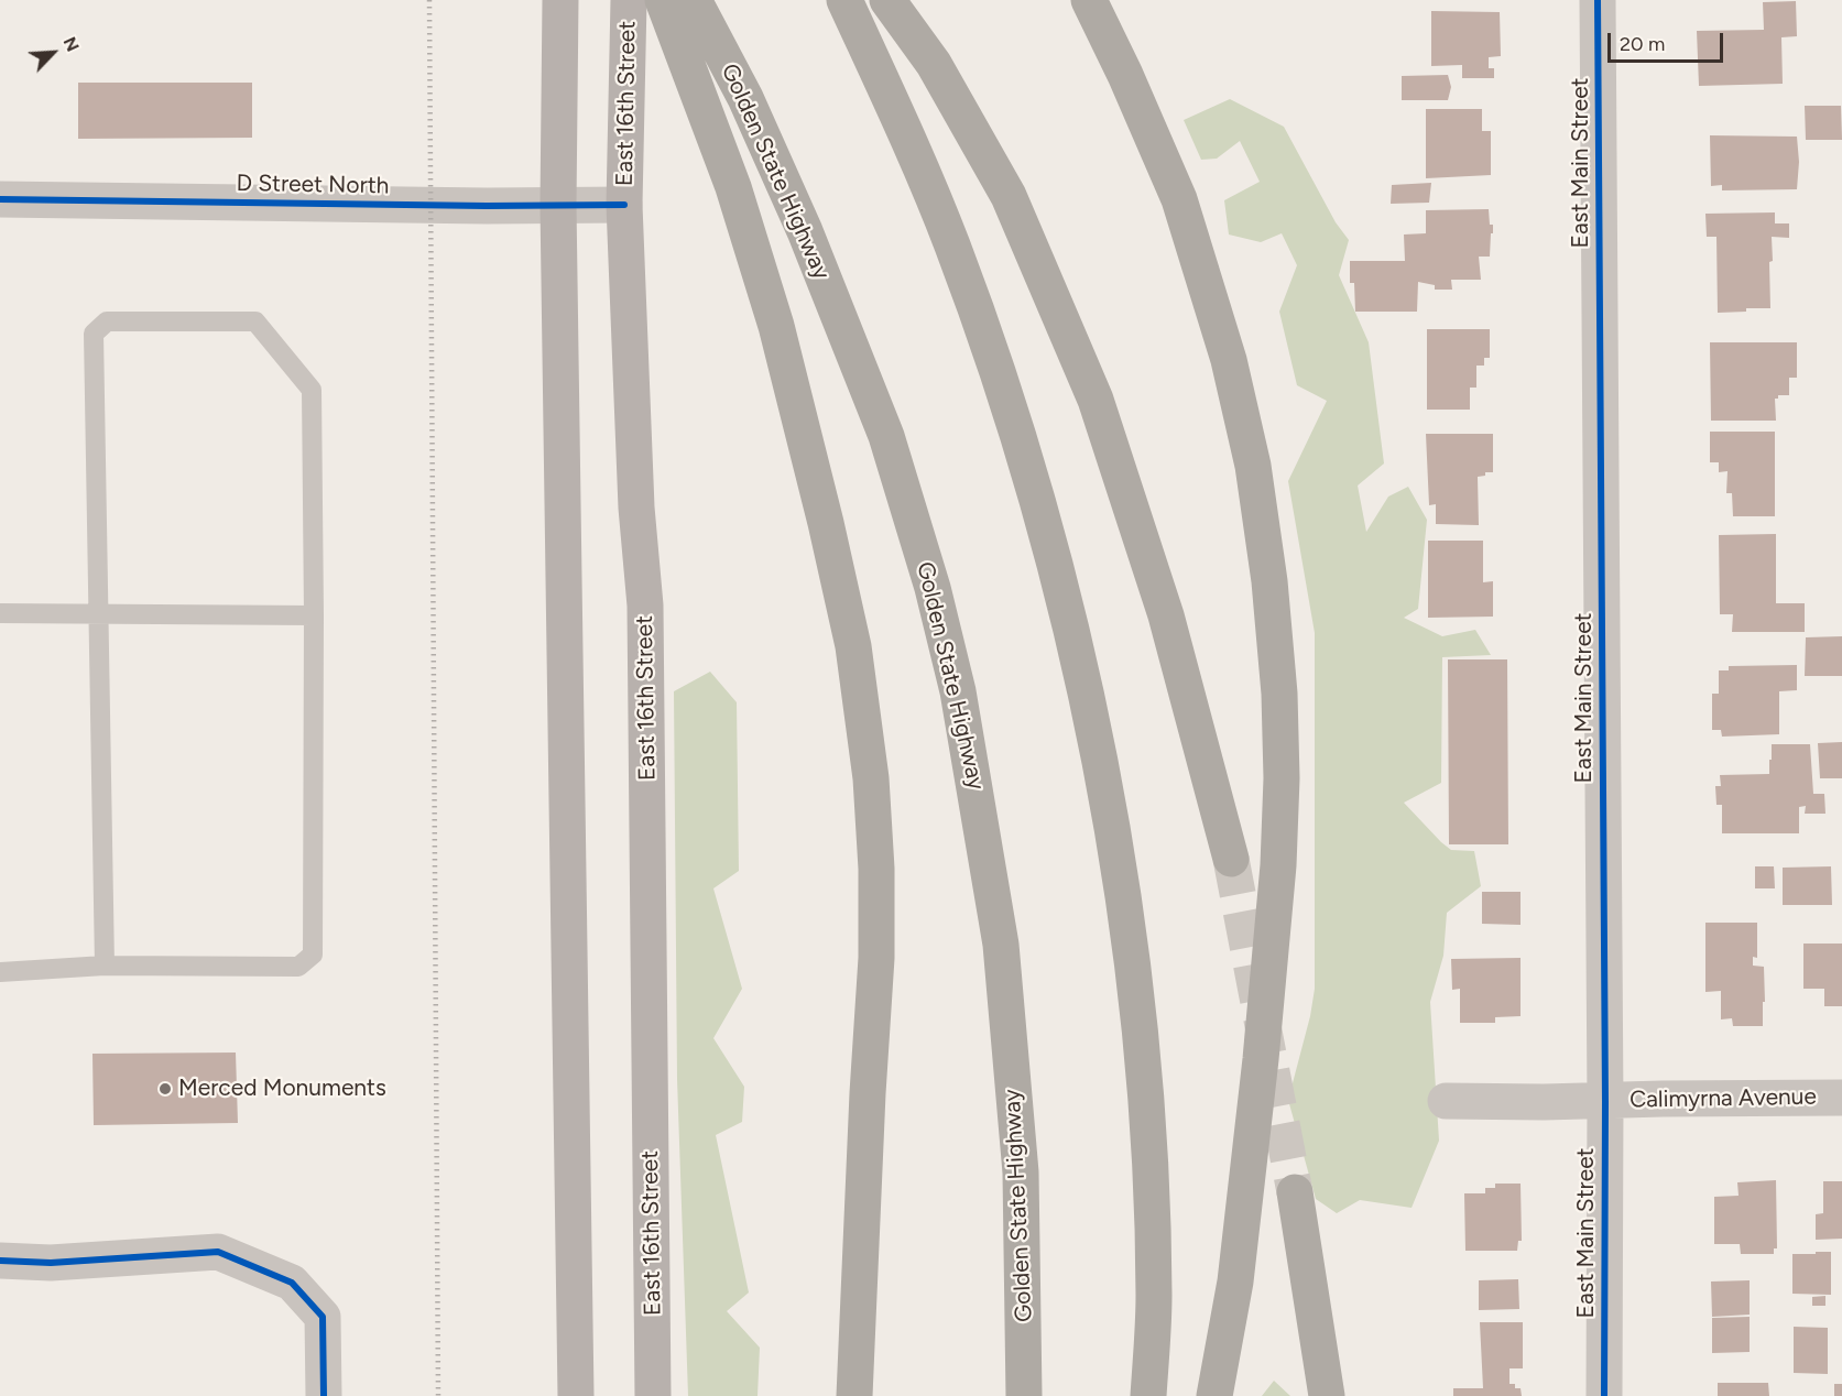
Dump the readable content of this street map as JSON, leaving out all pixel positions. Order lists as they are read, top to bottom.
{
  "streets": {
    "highway": ["Golden State Highway"],
    "main road": ["East 16th Street"],
    "street": ["East Main Street", "D Street North", "Calimyrna Avenue"]
  },
  "crossings": [
    ["East 16th Street", "D Street North"],
    ["East Main Street", "Calimyrna Avenue"]
  ],
  "places": ["Merced Monuments"],
  "scale_bar": "20 m",
  "north": "top right"
}
